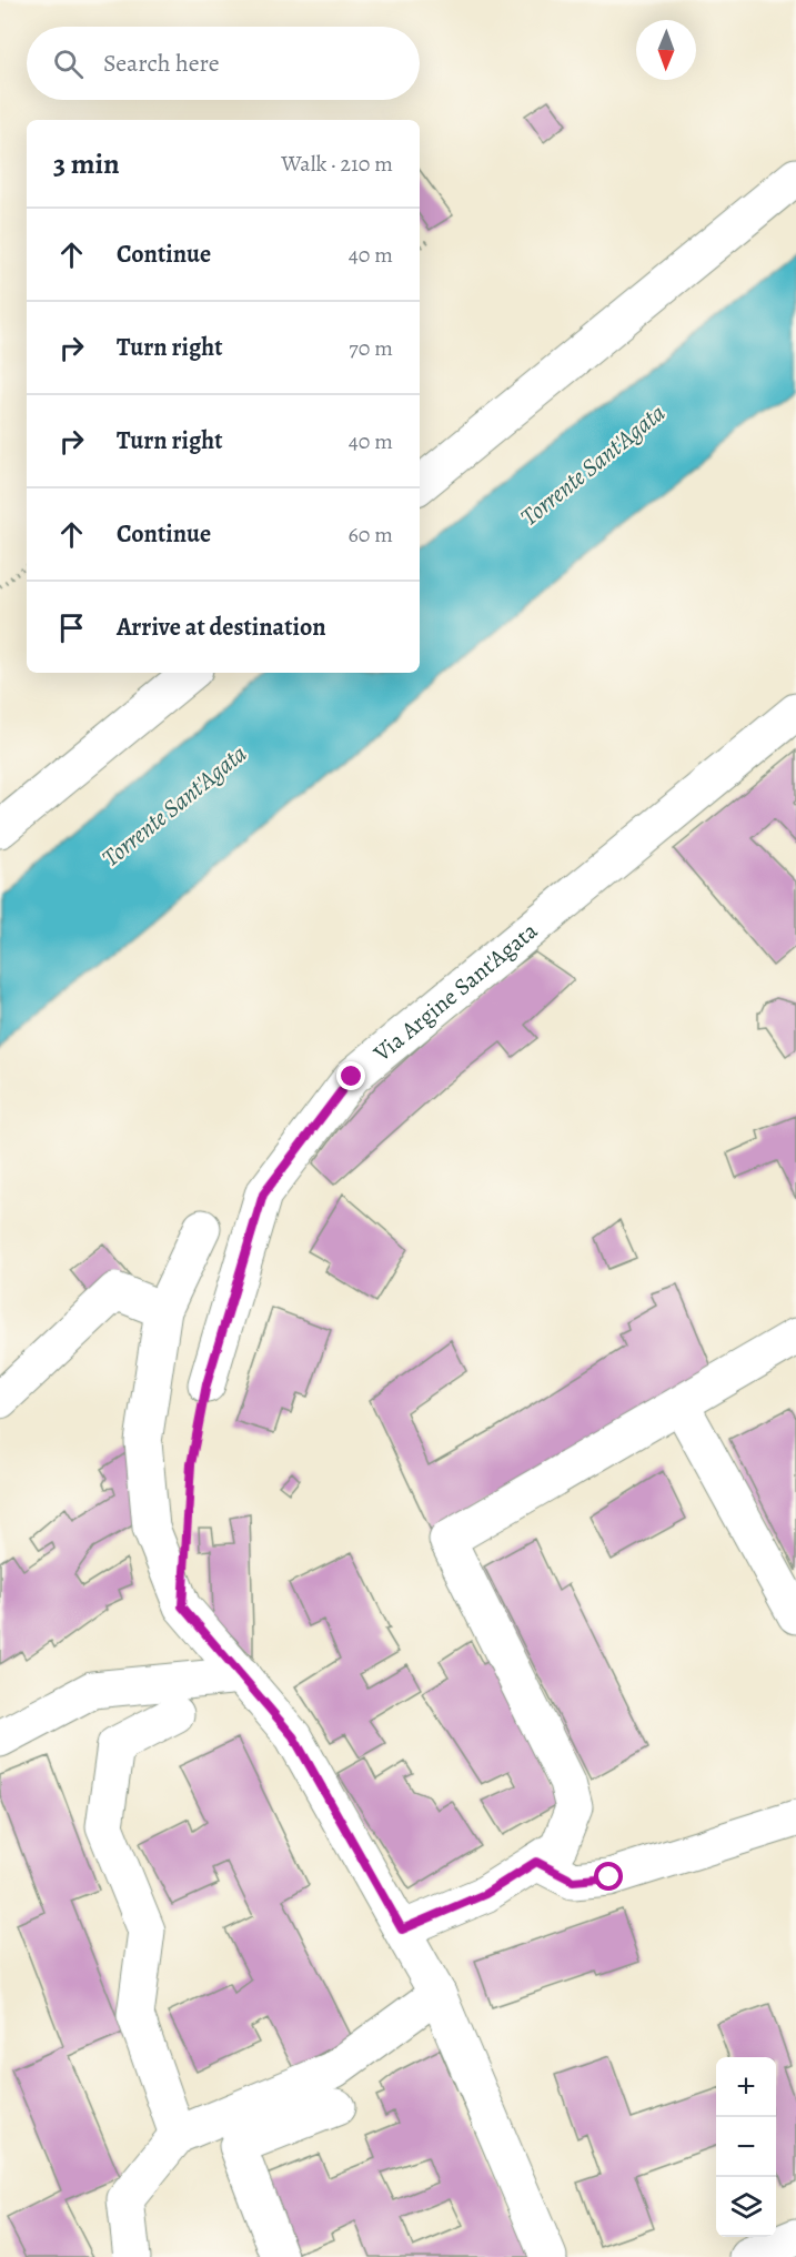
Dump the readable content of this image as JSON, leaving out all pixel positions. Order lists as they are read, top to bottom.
{
  "streets": {
    "street": ["Via Argine Sant'Agata"]
  },
  "water": ["Torrente Sant'Agata"],
  "north": "bottom",
  "page": {
    "search": "Search here",
    "heading": ["3 min", "Walk · 210 m"],
    "list": [
      ["Continue", "40 m"],
      ["Turn right", "70 m"],
      ["Turn right", "40 m"],
      ["Continue", "60 m"],
      "Arrive at destination"
    ],
    "map_buttons": ["+", "−"]
  }
}
